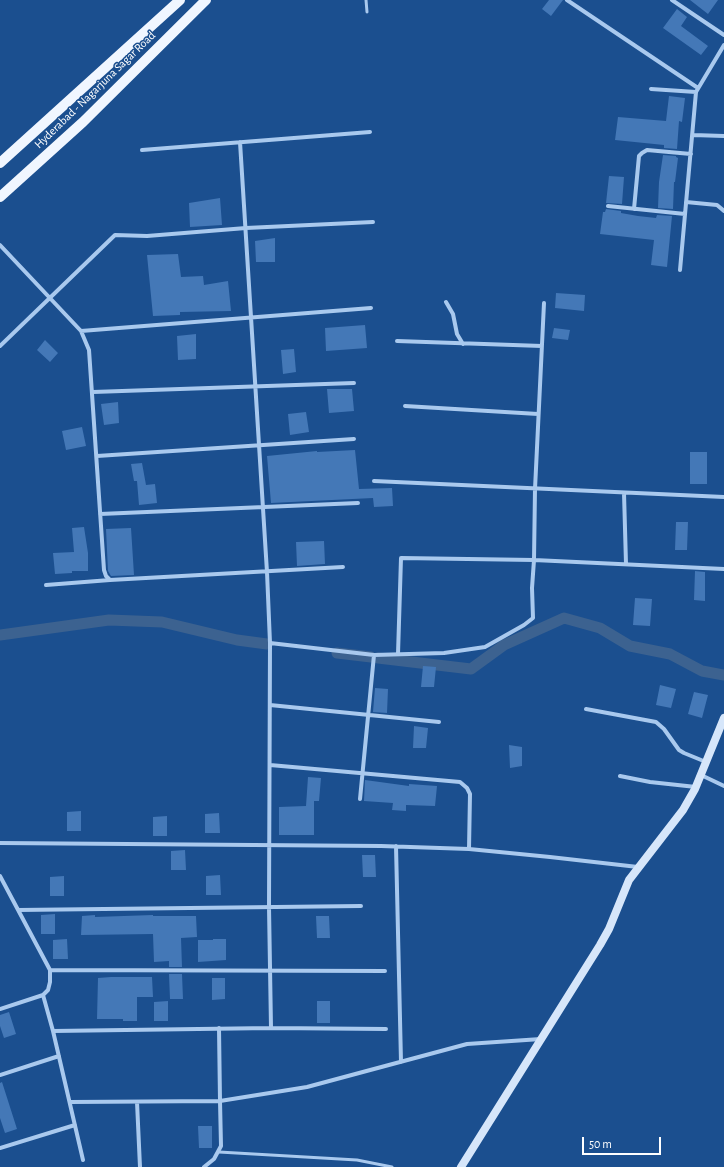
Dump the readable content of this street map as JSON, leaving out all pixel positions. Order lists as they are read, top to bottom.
{
  "streets": {
    "main road": ["Hyderabad - Nagarjuna Sagar Road"]
  },
  "scale_bar": "50 m"
}
